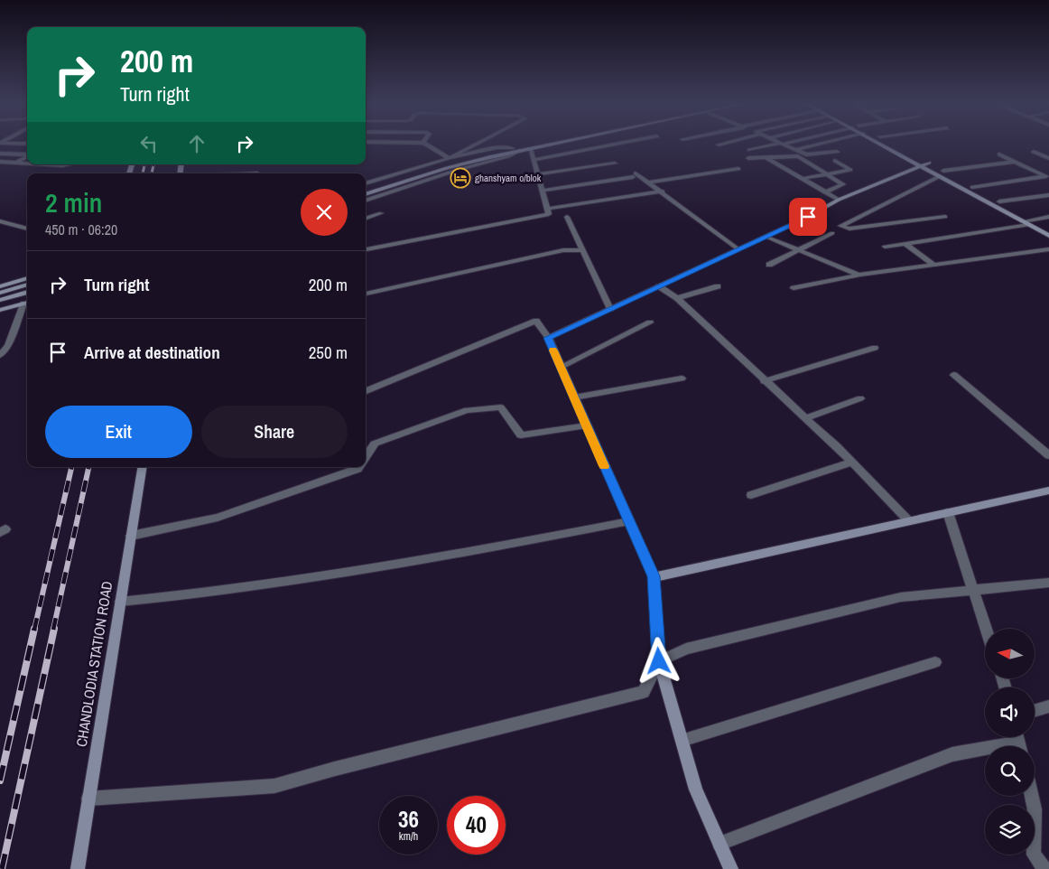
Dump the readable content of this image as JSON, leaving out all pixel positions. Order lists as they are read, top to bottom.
{
  "streets": {
    "main road": ["CHANDLODIA STATION ROAD"]
  },
  "places": {
    "hotel": ["ghanshyam o/blok"]
  },
  "north": "left",
  "page": {
    "turn": ["200 m", "Turn right"],
    "heading": ["2 min", "450 m · 06:20"],
    "list": [
      {
        "name": "Turn right",
        "value": "200 m"
      },
      {
        "name": "Arrive at destination",
        "value": "250 m"
      }
    ],
    "buttons": ["Exit", "Share"],
    "speed": "36 km/h",
    "limit": "40"
  }
}
